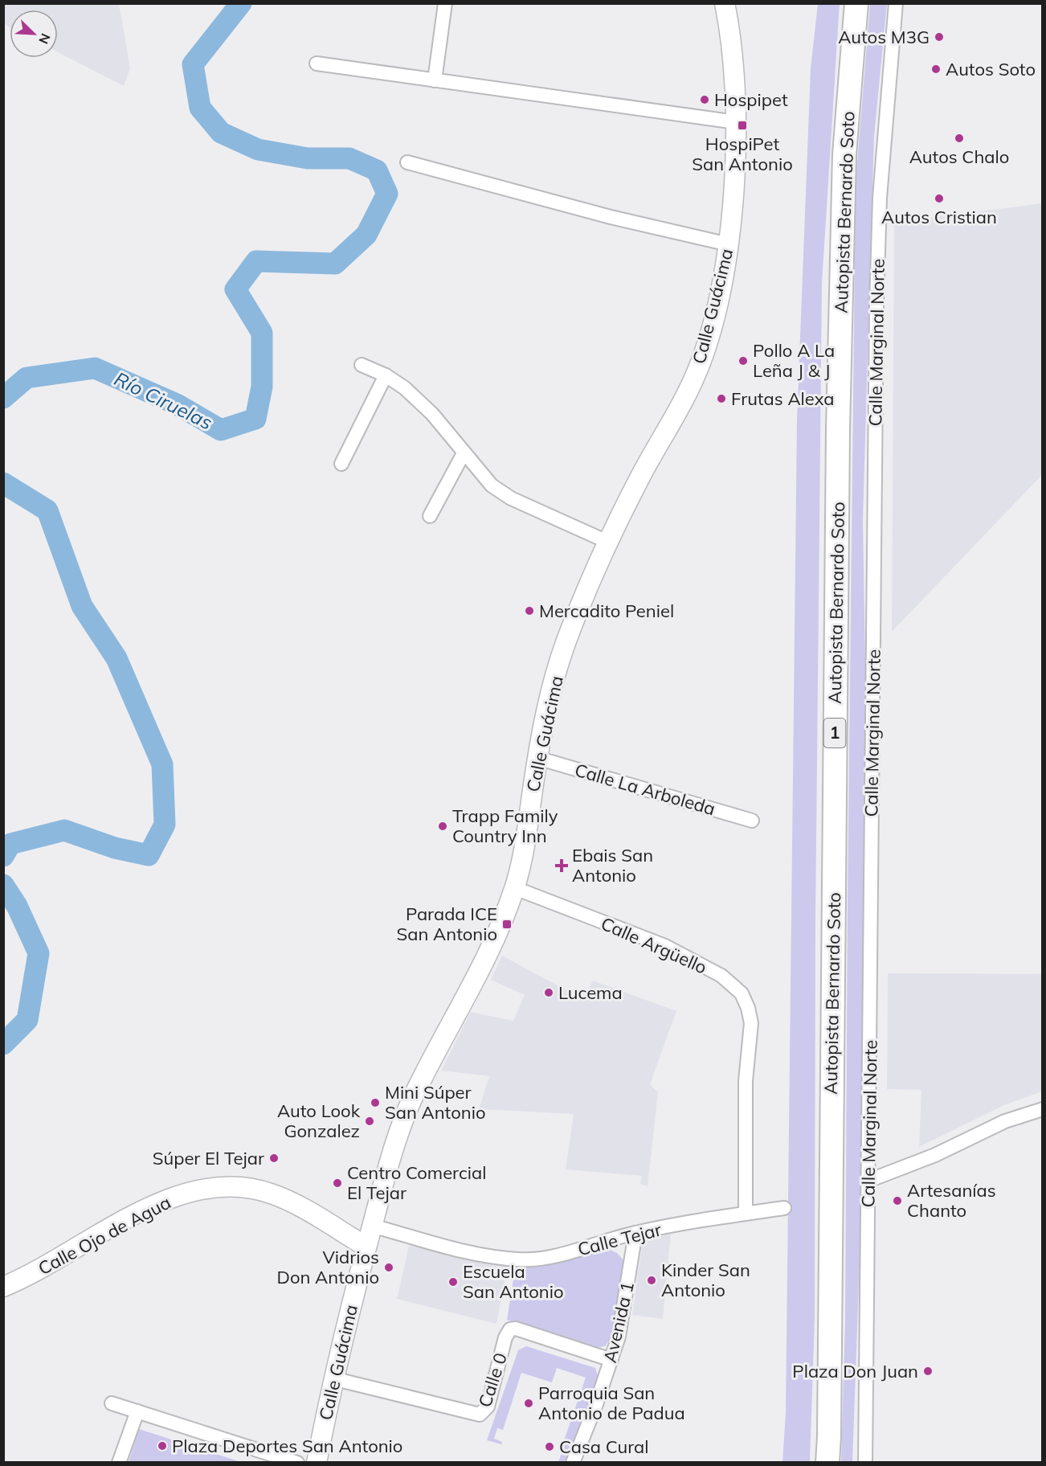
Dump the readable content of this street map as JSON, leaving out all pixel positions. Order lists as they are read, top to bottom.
{
  "streets": {
    "highway": ["Autopista Bernardo Soto", "1"],
    "main road": ["Calle Guácima", "Calle Ojo de Agua"],
    "street": [
      "Calle Marginal Norte",
      "Calle La Arboleda",
      "Calle Argüello",
      "Calle Tejar",
      "Avenida 1",
      "Calle 0"
    ]
  },
  "crossings": [
    ["Calle Guácima", "Calle La Arboleda"],
    ["Calle Guácima", "Calle Argüello"],
    ["Calle Guácima", "Calle Ojo de Agua"],
    ["Calle Guácima", "Calle Tejar"],
    ["Calle Guácima", "Calle 0"],
    ["Calle Argüello", "Calle Tejar"],
    ["Calle Tejar", "Avenida 1"],
    ["Avenida 1", "Calle 0"]
  ],
  "water": ["Río Ciruelas"],
  "places": {
    "other": [
      "Autos M3G",
      "Autos Soto",
      "Hospipet",
      "Autos Chalo",
      "Autos Cristian",
      "Pollo A La Leña J & J",
      "Frutas Alexa",
      "Mercadito Peniel",
      "Trapp Family Country Inn",
      "Lucema",
      "Mini Súper San Antonio",
      "Auto Look Gonzalez",
      "Súper El Tejar",
      "Centro Comercial El Tejar",
      "Artesanías Chanto",
      "Vidrios Don Antonio",
      "Kinder San Antonio",
      "Escuela San Antonio",
      "Plaza Don Juan",
      "Parroquia San Antonio de Padua",
      "Plaza Deportes San Antonio",
      "Casa Cural"
    ],
    "transit": ["HospiPet San Antonio", "Parada ICE San Antonio"],
    "health": ["Ebais San Antonio"]
  },
  "north": "bottom right"
}
